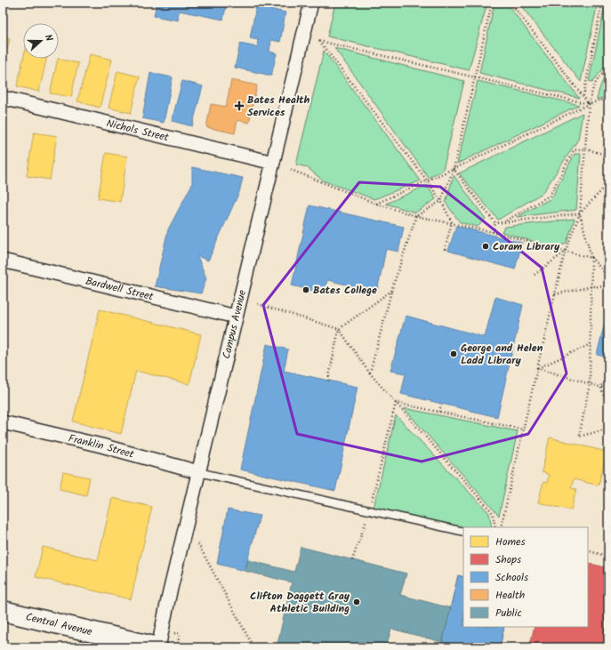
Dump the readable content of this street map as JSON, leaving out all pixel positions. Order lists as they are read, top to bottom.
{
  "streets": {
    "street": [
      "Nichols Street",
      "Bardwell Street",
      "Campus Avenue",
      "Franklin Street",
      "Central Avenue"
    ]
  },
  "crossings": [
    ["Nichols Street", "Campus Avenue"],
    ["Bardwell Street", "Campus Avenue"],
    ["Campus Avenue", "Franklin Street"],
    ["Campus Avenue", "Central Avenue"]
  ],
  "places": {
    "health": ["Bates Health Services"],
    "other": [
      "Coram Library",
      "Bates College",
      "George and Helen Ladd Library",
      "Clifton Daggett Gray Athletic Building"
    ]
  },
  "legend": [
    "Homes",
    "Shops",
    "Schools",
    "Health",
    "Public"
  ],
  "north": "right"
}
